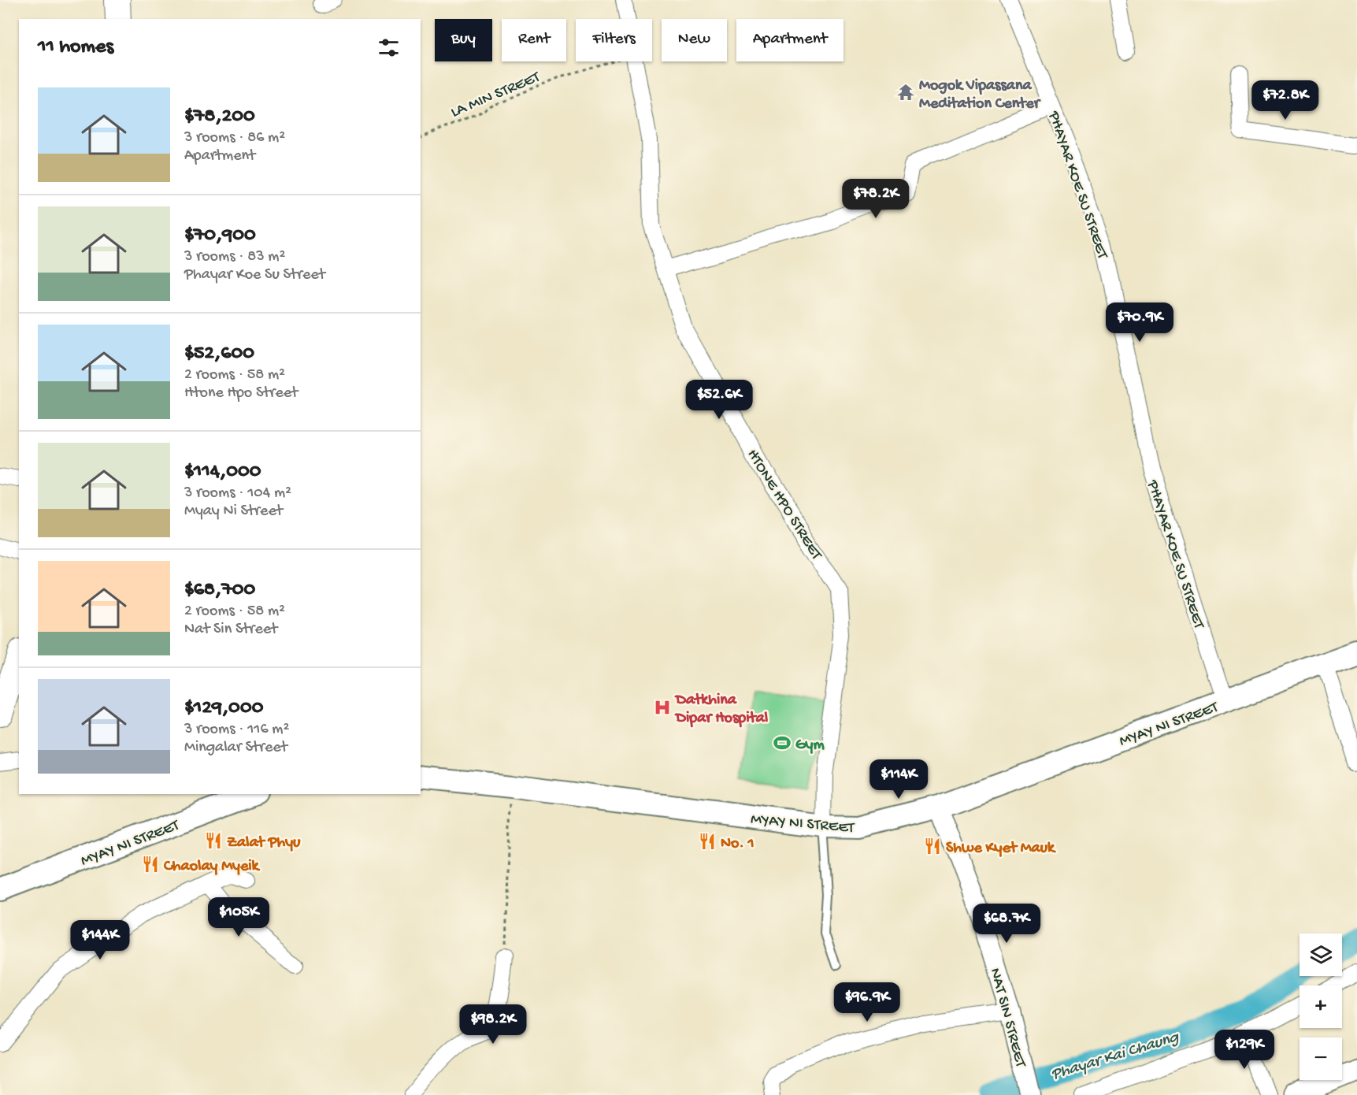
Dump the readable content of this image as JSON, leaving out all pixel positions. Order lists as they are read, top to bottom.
{
  "streets": {
    "main road": ["MYAY NI STREET"],
    "street": ["PHAYAR KOE SU STREET", "HTONE HPO STREET", "NAT SIN STREET"],
    "path": ["LA MIN STREET"]
  },
  "crossings": [
    ["PHAYAR KOE SU STREET", "MYAY NI STREET"],
    ["HTONE HPO STREET", "MYAY NI STREET"],
    ["MYAY NI STREET", "NAT SIN STREET"]
  ],
  "water": ["Phayar Kai Chaung"],
  "places": {
    "temple": ["Mogok Vipassana Meditation Center"],
    "hospital": ["Datkhina Dipar Hospital"],
    "sports": ["Gym"],
    "restaurant": [
      "Zalat Phyu",
      "No. 1",
      "Shwe Kyet Mauk",
      "Chaolay Myeik"
    ]
  },
  "page": {
    "chip": [
      "Buy",
      "Rent",
      "Filters",
      "New",
      "Apartment"
    ],
    "heading": "11 homes",
    "list": [
      {
        "name": "$78,200",
        "note": "3 rooms · 86 m² · Apartment"
      },
      {
        "name": "$70,900",
        "note": "3 rooms · 83 m² · Phayar Koe Su Street"
      },
      {
        "name": "$52,600",
        "note": "2 rooms · 58 m² · Htone Hpo Street"
      },
      {
        "name": "$114,000",
        "note": "3 rooms · 104 m² · Myay Ni Street"
      },
      {
        "name": "$68,700",
        "note": "2 rooms · 58 m² · Nat Sin Street"
      },
      {
        "name": "$129,000",
        "note": "3 rooms · 116 m² · Mingalar Street"
      }
    ],
    "price": [
      "$72.8K",
      "$78.2K",
      "$70.9K",
      "$52.6K",
      "$114K",
      "$105K",
      "$68.7K",
      "$144K",
      "$96.9K",
      "$98.2K",
      "$129K"
    ],
    "map_buttons": ["+", "−"]
  }
}
